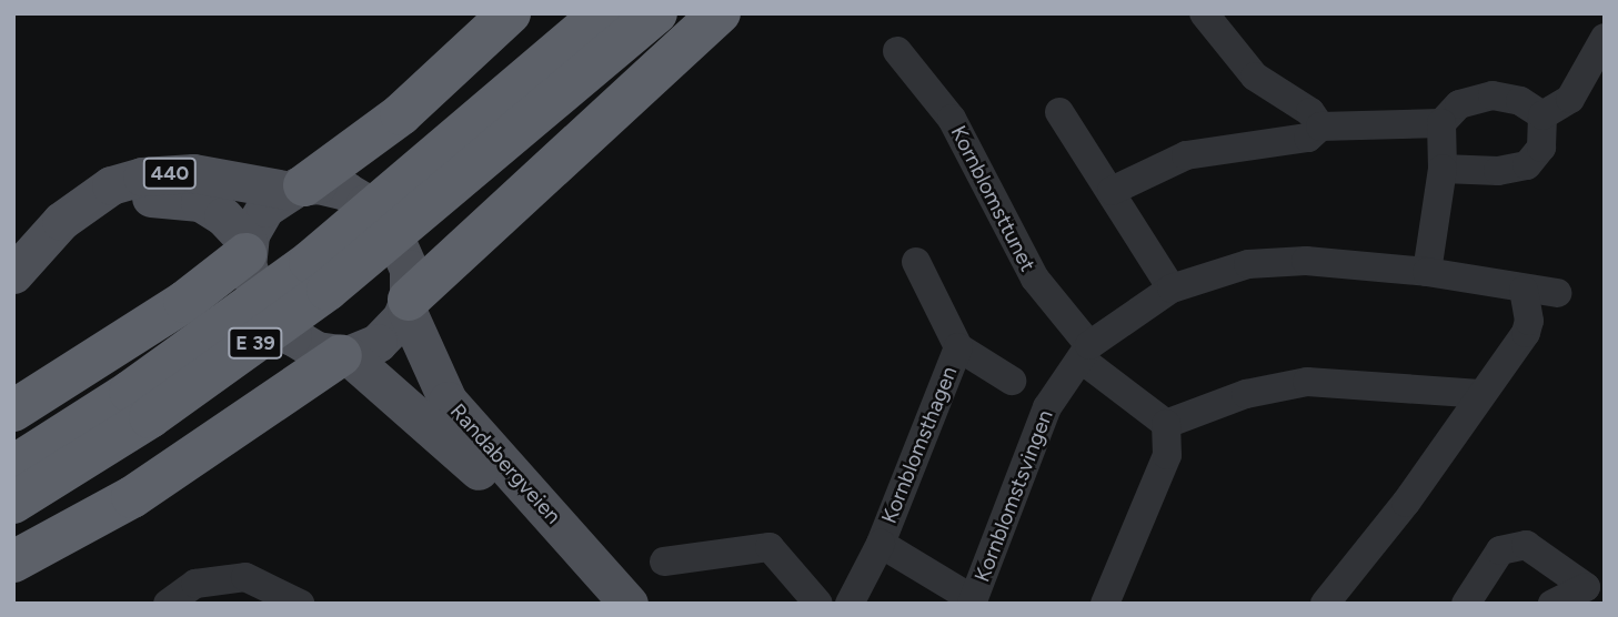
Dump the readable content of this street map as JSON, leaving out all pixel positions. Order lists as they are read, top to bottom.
{
  "streets": {
    "highway": ["E 39"],
    "main road": ["440", "Randabergveien"],
    "street": ["Kornblomsttunet", "Kornblomsthagen", "Kornblomstsvingen"]
  },
  "crossings": [
    ["440", "E 39"],
    ["440", "Randabergveien"],
    ["Kornblomsttunet", "Kornblomstsvingen"],
    ["E 39", "Randabergveien"],
    ["Kornblomsthagen", "Kornblomstsvingen"]
  ]
}
